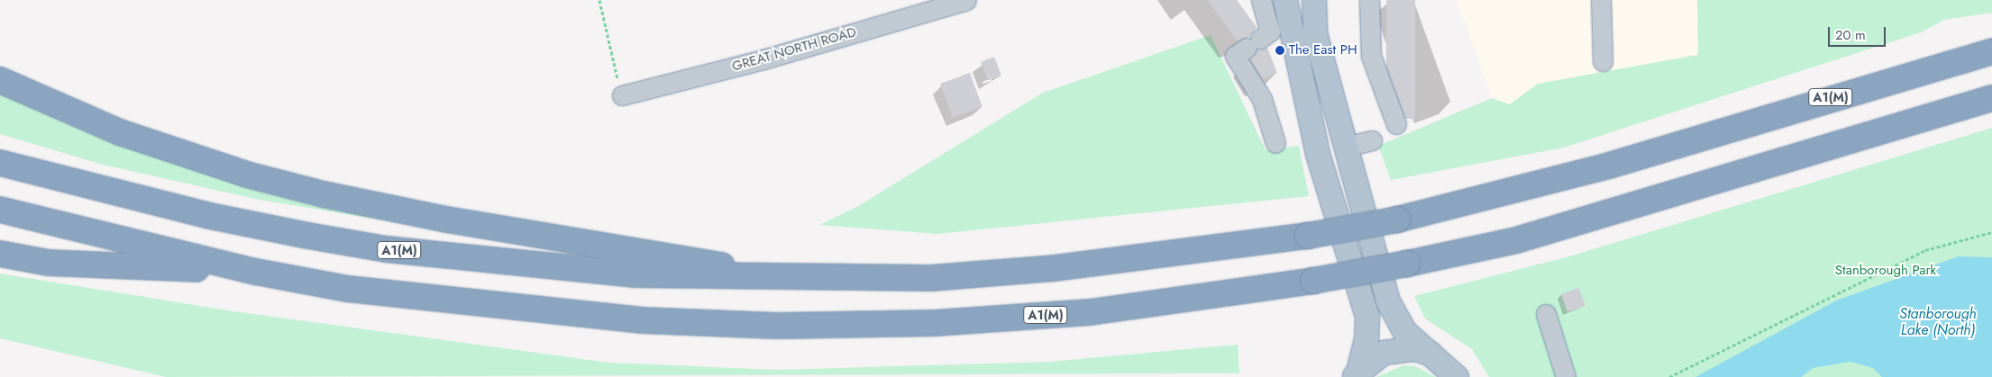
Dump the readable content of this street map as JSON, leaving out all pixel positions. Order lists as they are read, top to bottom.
{
  "streets": {
    "highway": ["A1(M)"],
    "street": ["GREAT NORTH ROAD"]
  },
  "water": ["Stanborough Lake (North)"],
  "parks": ["Stanborough Park"],
  "places": ["The East PH"],
  "scale_bar": "20 m"
}
